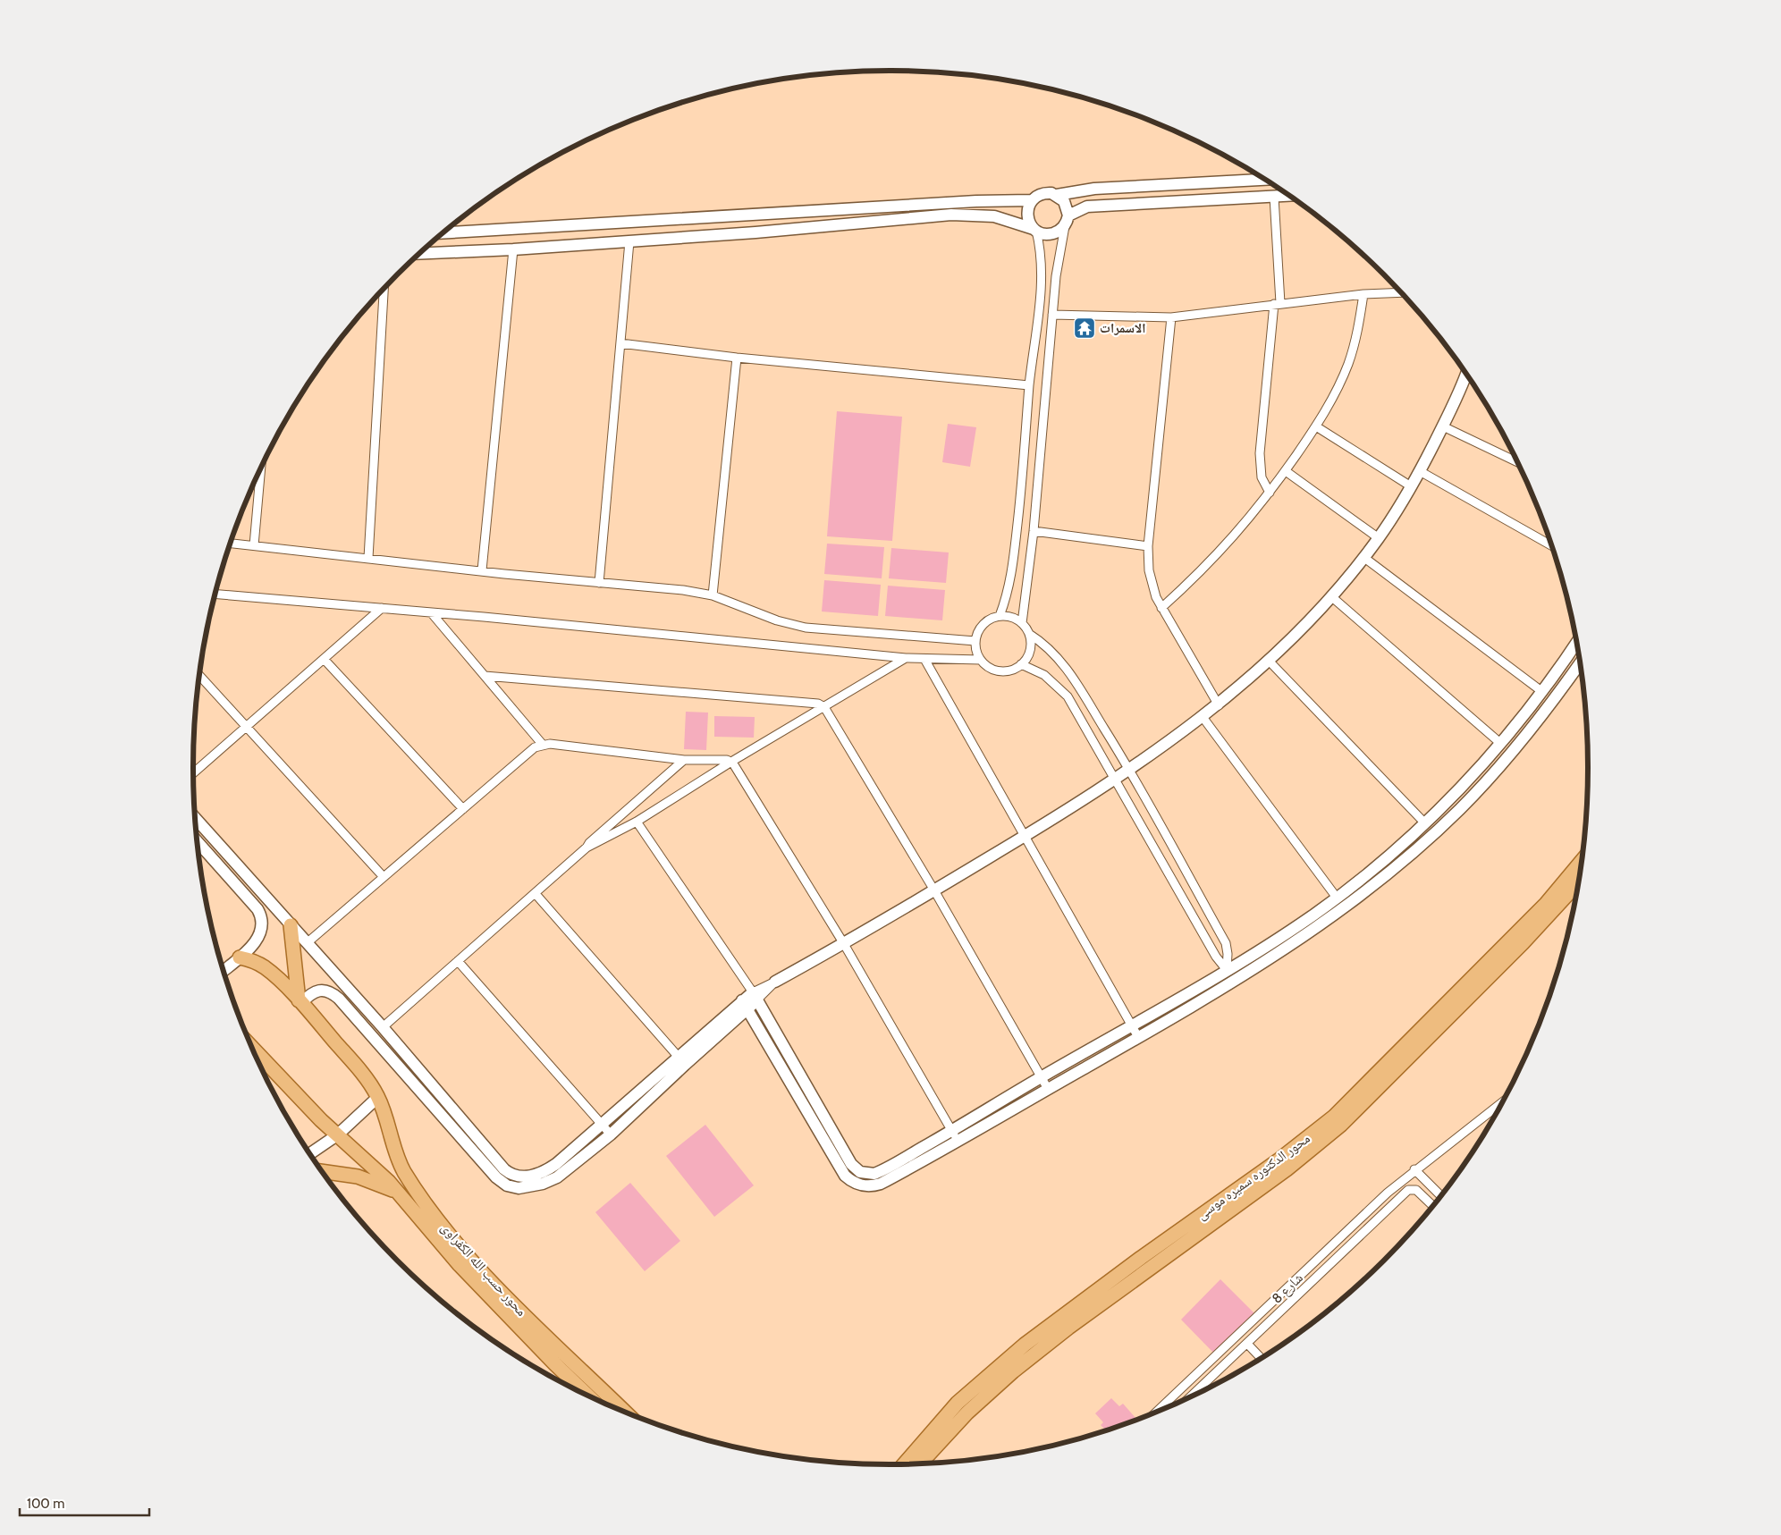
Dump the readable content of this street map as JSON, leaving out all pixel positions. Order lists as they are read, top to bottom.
{
  "streets": {
    "main road": ["محور الدكتوره سميره موسى", "محور حسب الله الكفراوى"],
    "street": ["شارع 8"]
  },
  "places": {
    "temple": ["الاسمرات"]
  },
  "scale_bar": "100 m"
}
